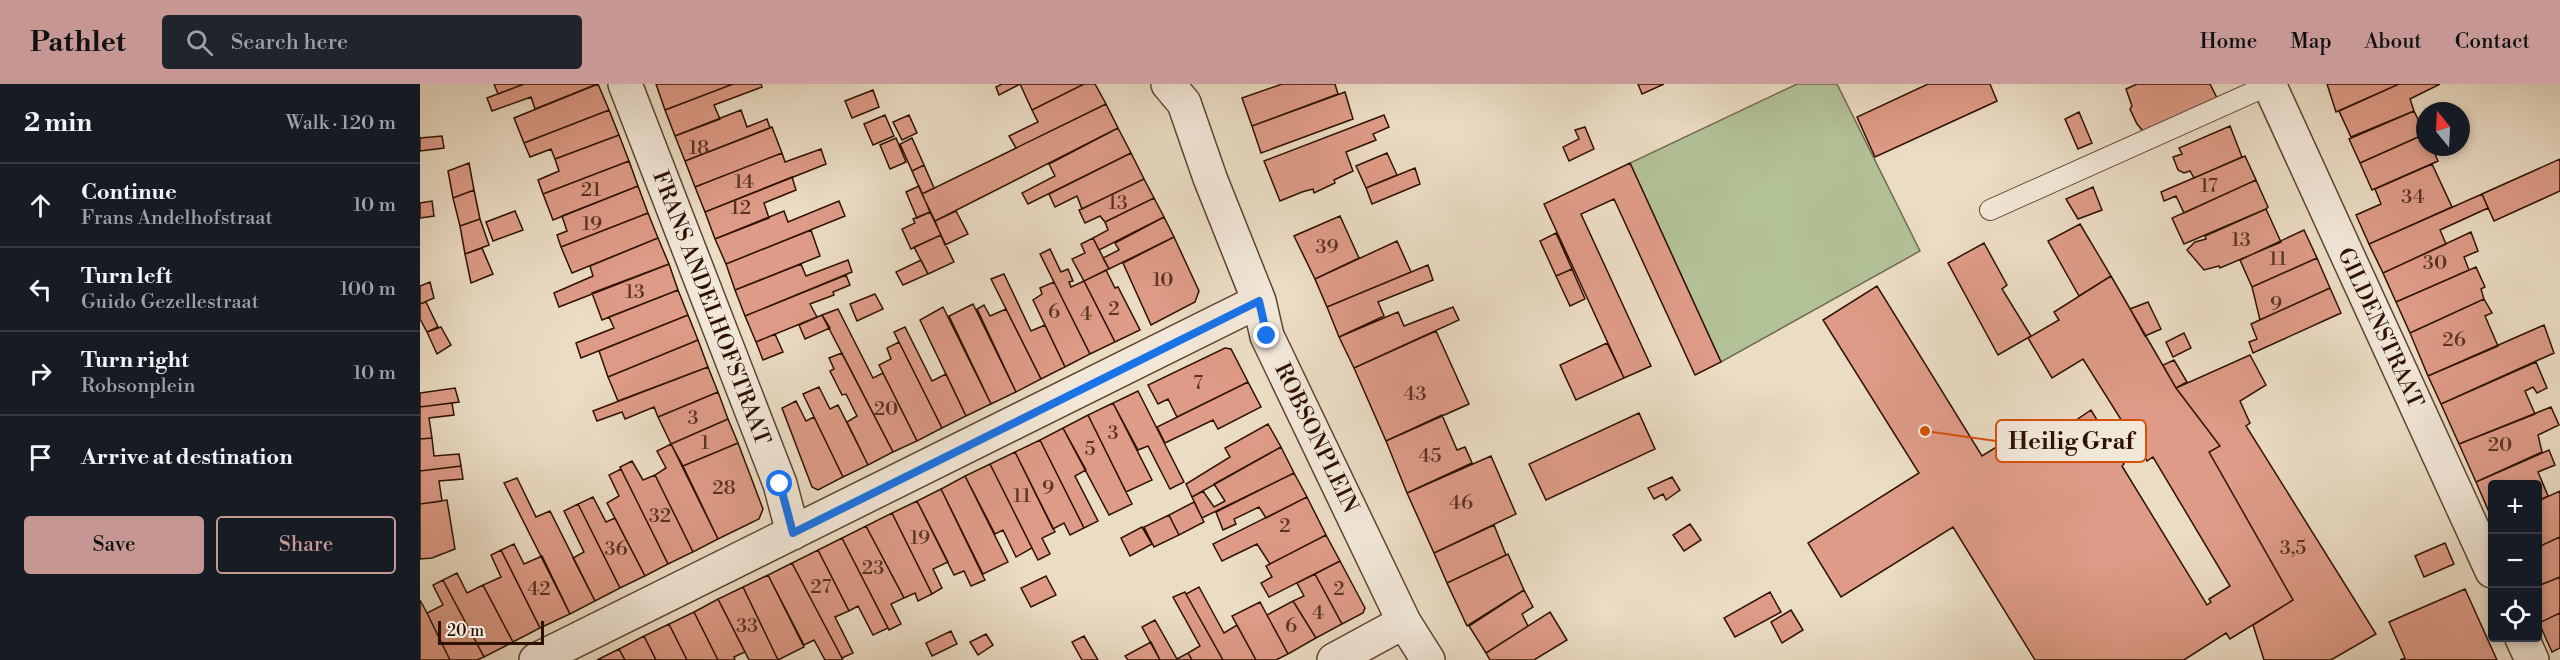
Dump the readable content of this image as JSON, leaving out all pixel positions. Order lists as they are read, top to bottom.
{
  "streets": {
    "street": ["FRANS ANDELHOFSTRAAT", "GILDENSTRAAT", "ROBSONPLEIN"]
  },
  "places": ["Heilig Graf"],
  "house_numbers": [
    "18",
    "14",
    "17",
    "21",
    "34",
    "13",
    "12",
    "19",
    "13",
    "39",
    "11",
    "30",
    "10",
    "13",
    "9",
    "2",
    "6",
    "4",
    "26",
    "7",
    "43",
    "20",
    "3",
    "3",
    "1",
    "20",
    "5",
    "45",
    "28",
    "9",
    "11",
    "46",
    "32",
    "2",
    "19",
    "3,5",
    "36",
    "23",
    "27",
    "42",
    "2",
    "4",
    "33",
    "6"
  ],
  "scale_bar": "20 m",
  "north": "top",
  "page": {
    "header": "Pathlet",
    "search": "Search here",
    "nav": [
      "Home",
      "Map",
      "About",
      "Contact"
    ],
    "heading": ["2 min", "Walk · 120 m"],
    "list": [
      ["Continue", "Frans Andelhofstraat", "10 m"],
      ["Turn left", "Guido Gezellestraat", "100 m"],
      ["Turn right", "Robsonplein", "10 m"],
      "Arrive at destination"
    ],
    "map_buttons": ["+", "−"],
    "buttons": ["Save", "Share"],
    "scale": "20 m"
  }
}
